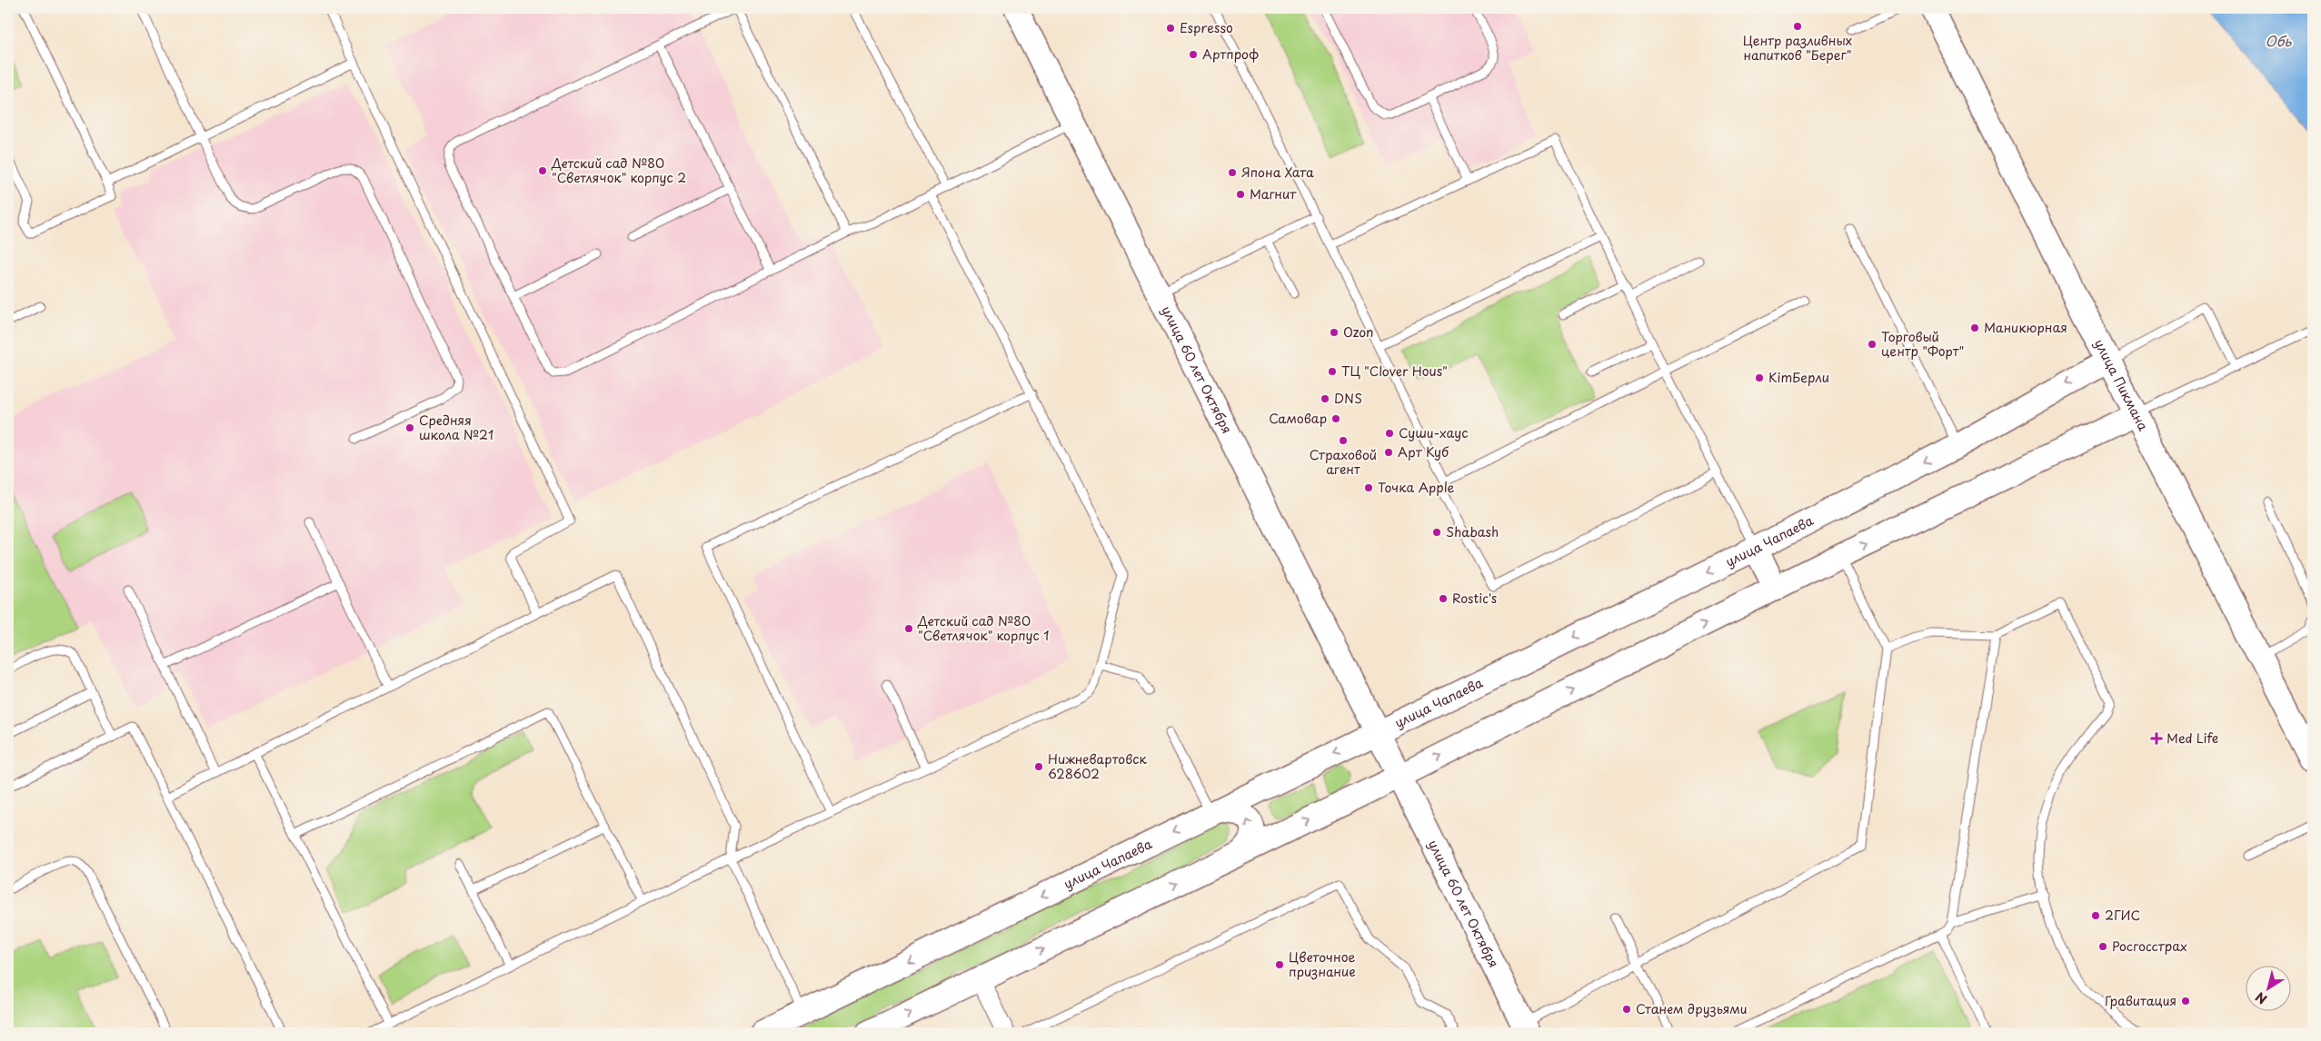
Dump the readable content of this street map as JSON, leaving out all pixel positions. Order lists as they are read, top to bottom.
{
  "streets": {
    "street": ["улица 60 лет Октября", "улица Пикмана", "улица Чапаева"]
  },
  "crossings": [
    ["улица 60 лет Октября", "улица Чапаева"],
    ["улица Пикмана", "улица Чапаева"]
  ],
  "water": ["Обь"],
  "places": {
    "other": [
      "Центр разливных напитков \"Берег\"",
      "Espresso",
      "Артпроф",
      "Детский сад №80 \"Светлячок\" корпус 2",
      "Япона Хата",
      "Магнит",
      "Маникюрная",
      "Ozon",
      "Торговый центр \"Форт\"",
      "ТЦ \"Clover Hous\"",
      "KimБерли",
      "DNS",
      "Самовар",
      "Средняя школа №21",
      "Суши-хаус",
      "Страховой агент",
      "Арт Куб",
      "Точка Apple",
      "Shabash",
      "Rostic's",
      "Детский сад №80 \"Светлячок\" корпус 1",
      "Нижневартовск 628602",
      "2ГИС",
      "Росгосстрах",
      "Цветочное признание",
      "Гравитация",
      "Станем друзьями"
    ],
    "health": ["Med Life"]
  },
  "north": "bottom left"
}
